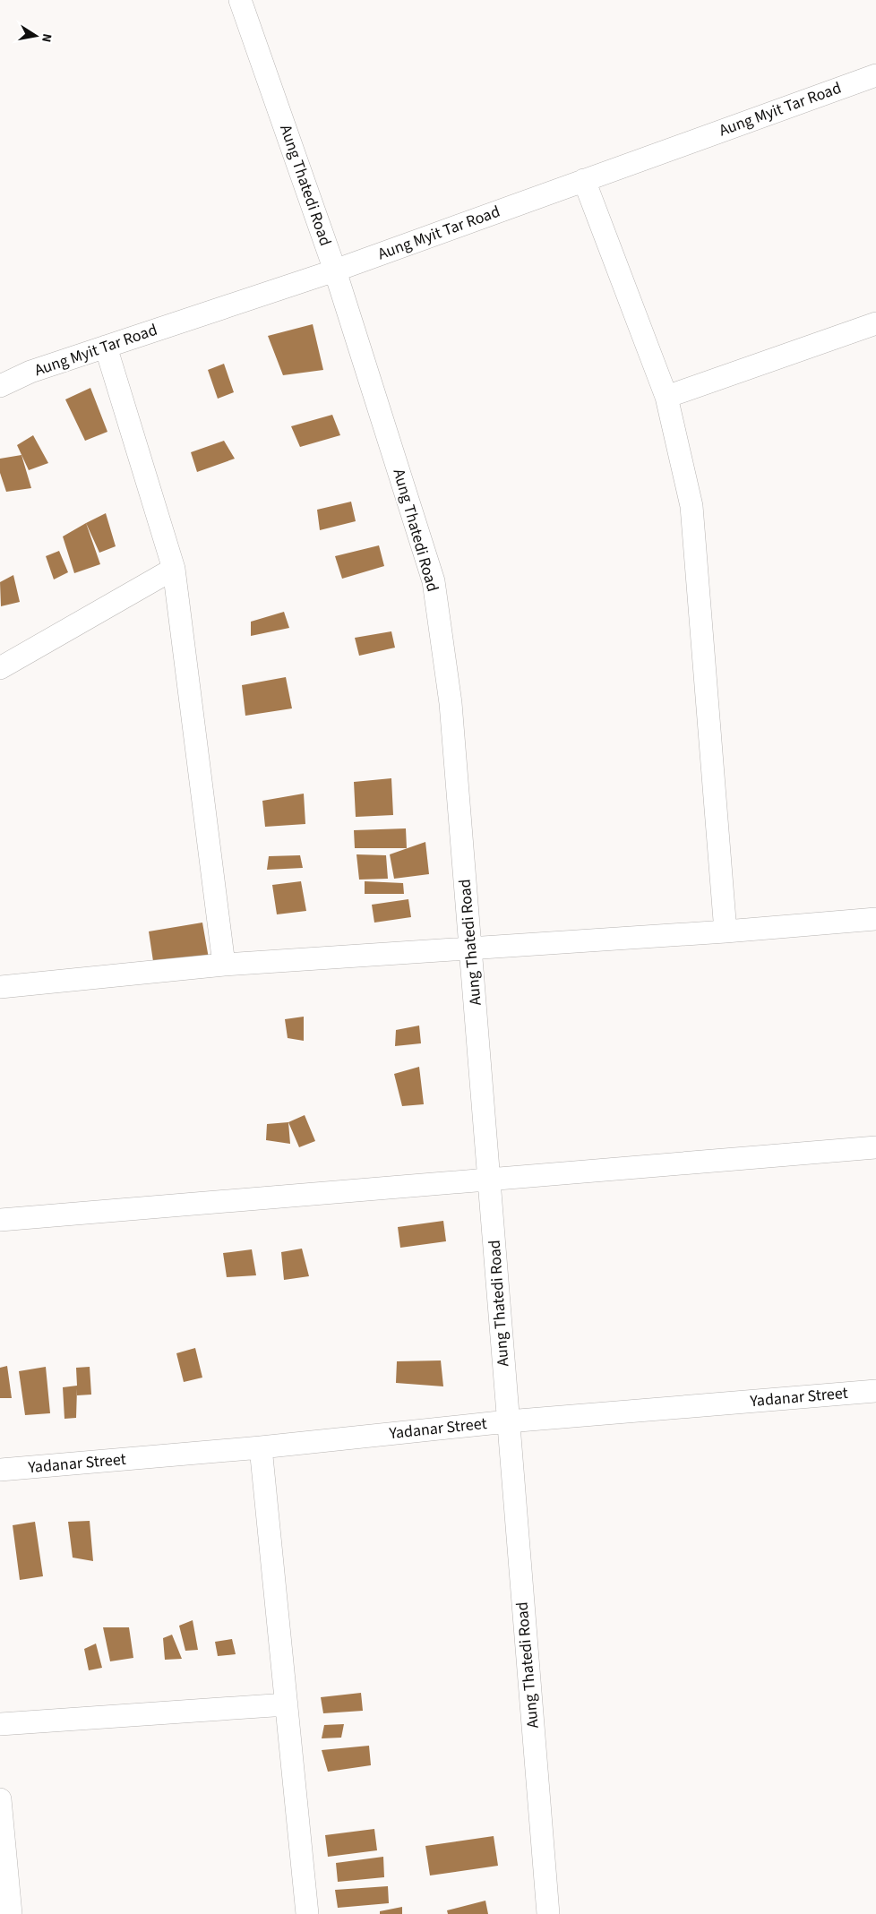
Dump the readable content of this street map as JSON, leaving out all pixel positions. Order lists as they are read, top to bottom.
{
  "streets": {
    "street": ["Aung Myit Tar Road", "Aung Thatedi Road", "Yadanar Street"]
  },
  "crossings": [
    ["Aung Myit Tar Road", "Aung Thatedi Road"],
    ["Aung Thatedi Road", "Yadanar Street"]
  ],
  "north": "right"
}
